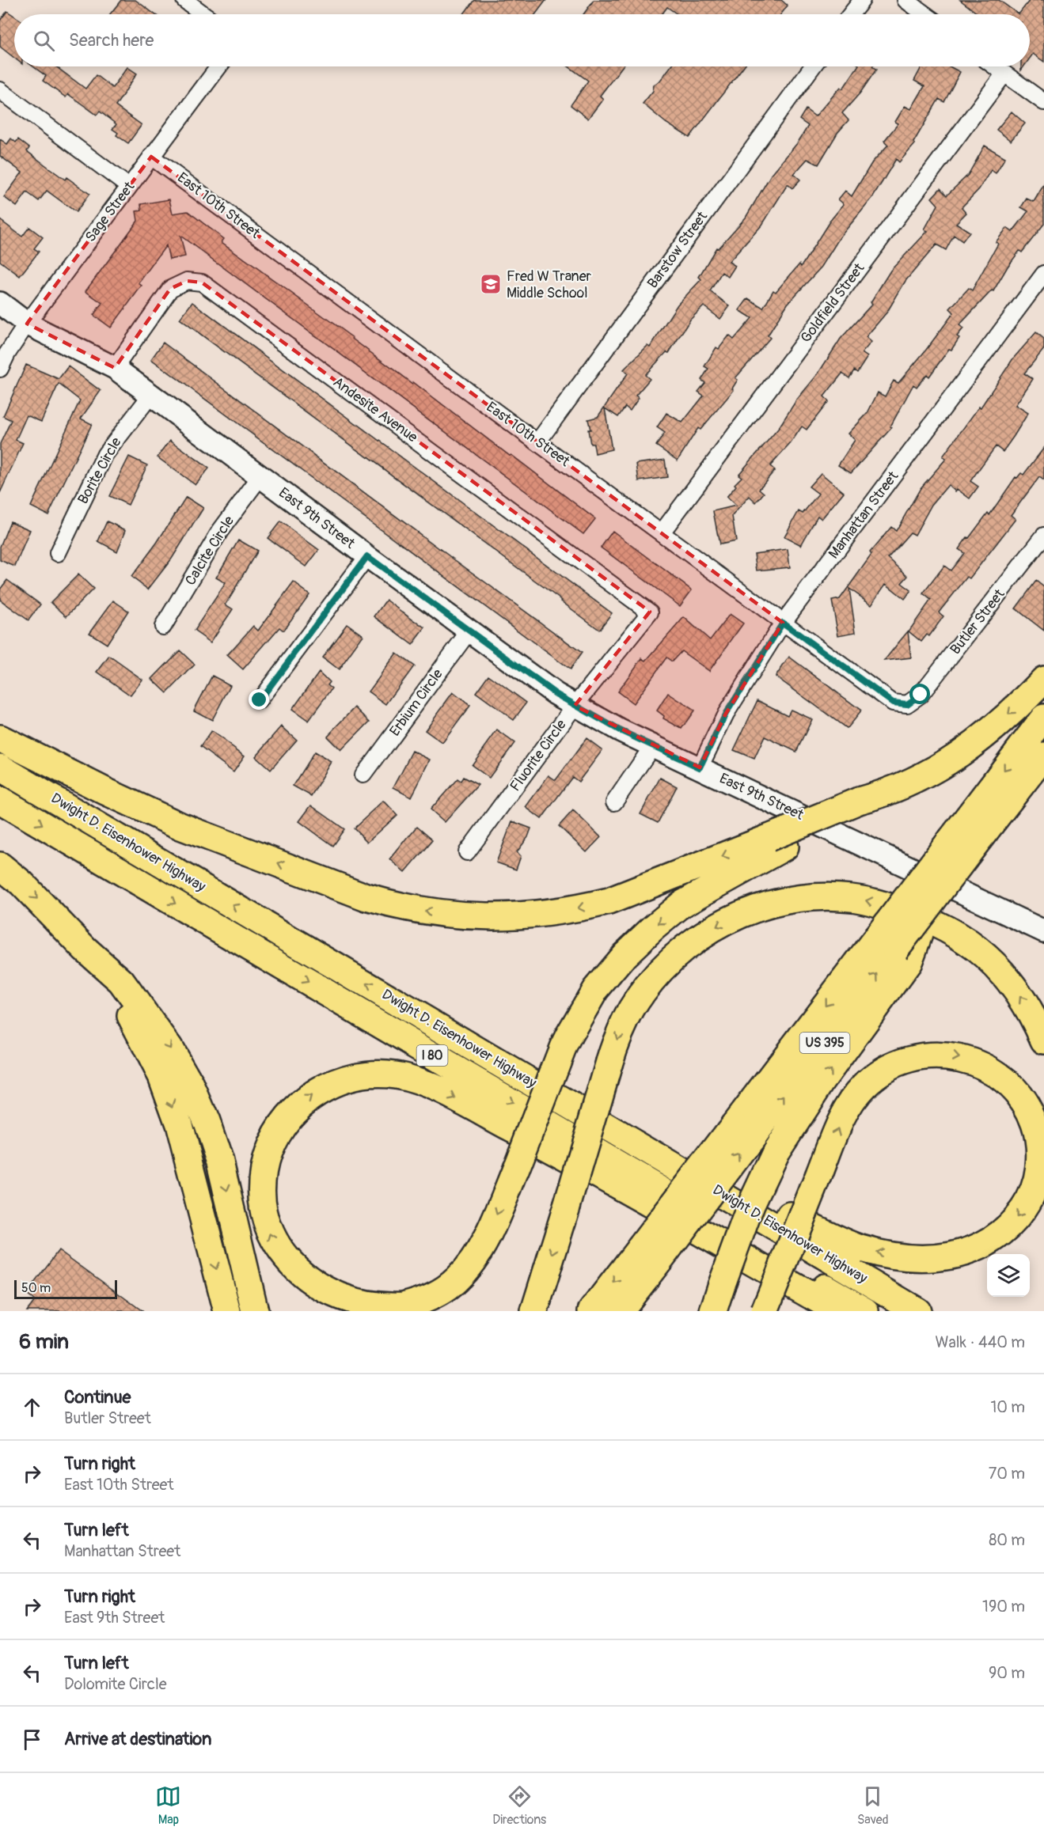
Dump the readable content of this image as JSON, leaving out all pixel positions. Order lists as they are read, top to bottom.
{
  "streets": {
    "highway": ["Dwight D. Eisenhower Highway", "US 395", "I 80"],
    "street": [
      "East 10th Street",
      "Sage Street",
      "Barstow Street",
      "Goldfield Street",
      "Andesite Avenue",
      "Borite Circle",
      "Manhattan Street",
      "East 9th Street",
      "Calcite Circle",
      "Butler Street",
      "Erbium Circle",
      "Fluorite Circle"
    ]
  },
  "crossings": [
    ["East 10th Street", "Sage Street"],
    ["East 10th Street", "Barstow Street"],
    ["East 10th Street", "Goldfield Street"],
    ["East 10th Street", "Manhattan Street"],
    ["East 10th Street", "Butler Street"],
    ["Sage Street", "East 9th Street"],
    ["Andesite Avenue", "East 9th Street"],
    ["Andesite Avenue", "Fluorite Circle"],
    ["Borite Circle", "East 9th Street"],
    ["Manhattan Street", "East 9th Street"],
    ["East 9th Street", "Calcite Circle"],
    ["East 9th Street", "Erbium Circle"],
    ["East 9th Street", "Fluorite Circle"]
  ],
  "places": {
    "school or university": ["Fred W Traner Middle School"]
  },
  "scale_bar": "50 m",
  "page": {
    "search": "Search here",
    "scale": "50 m",
    "heading": ["6 min", "Walk · 440 m"],
    "list": [
      ["Continue", "Butler Street", "10 m"],
      ["Turn right", "East 10th Street", "70 m"],
      ["Turn left", "Manhattan Street", "80 m"],
      ["Turn right", "East 9th Street", "190 m"],
      ["Turn left", "Dolomite Circle", "90 m"],
      "Arrive at destination"
    ],
    "nav": ["Map", "Directions", "Saved"]
  }
}
